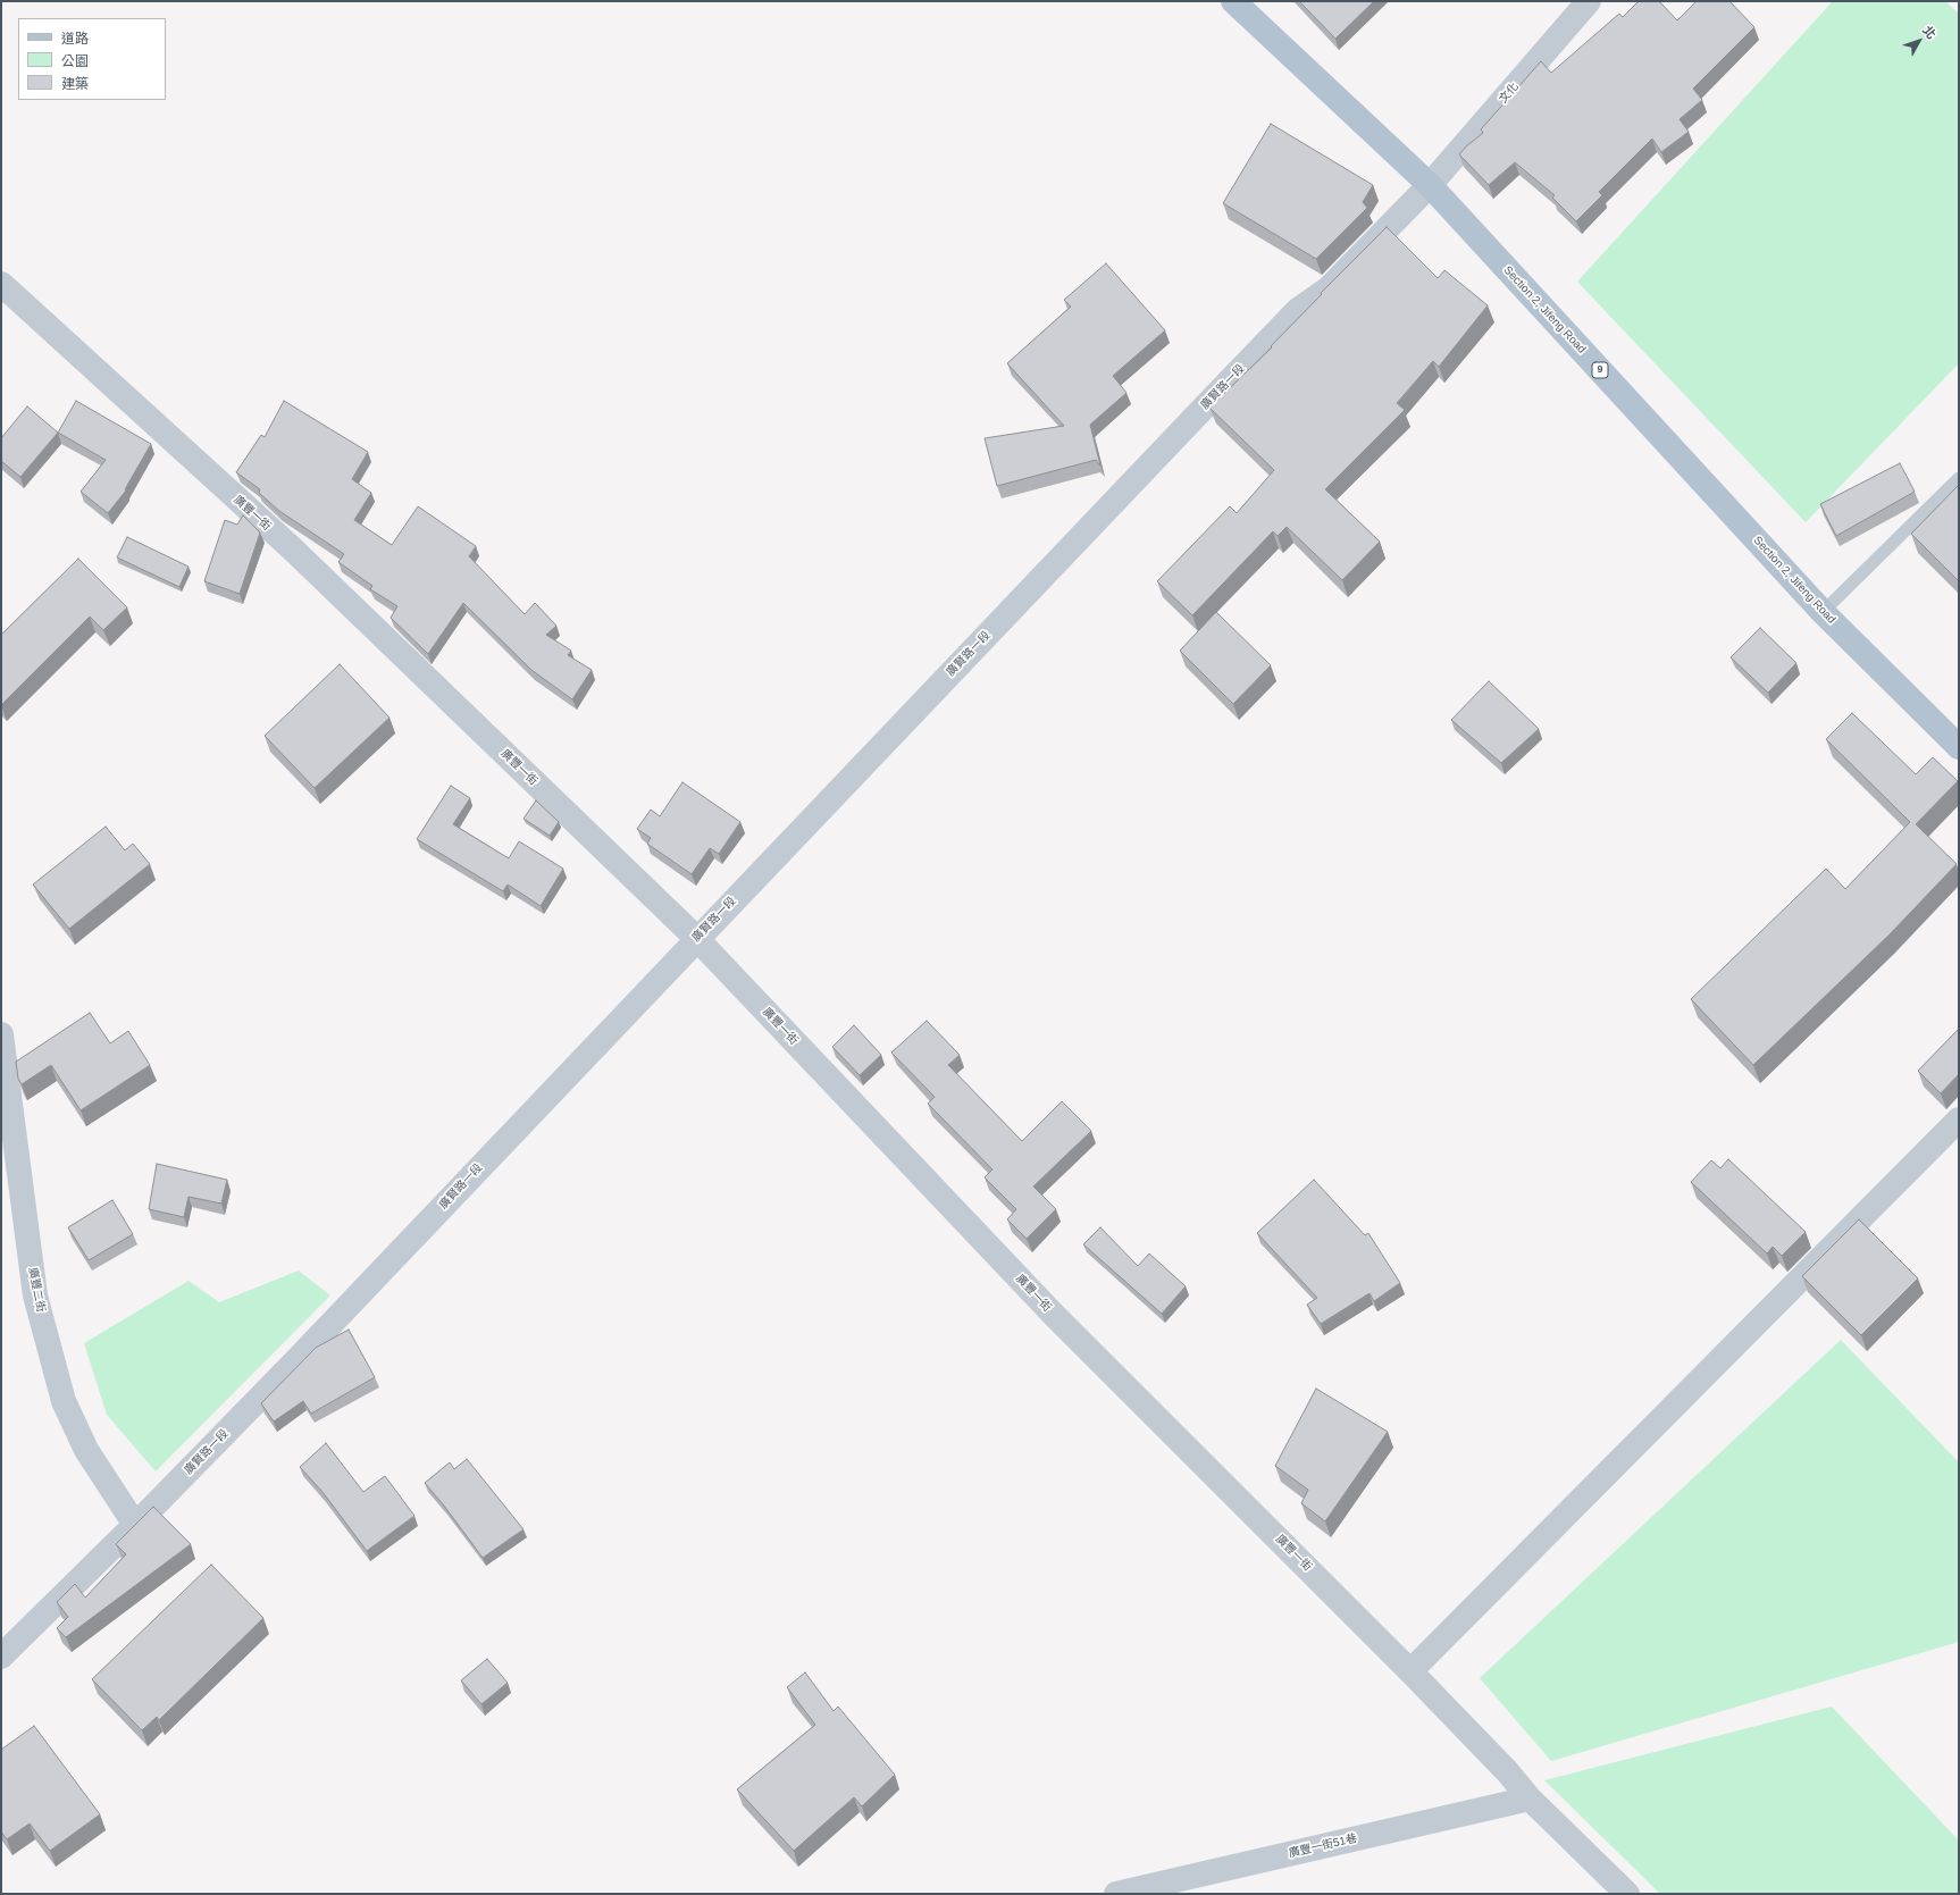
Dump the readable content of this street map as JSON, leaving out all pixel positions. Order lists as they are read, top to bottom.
{
  "streets": {
    "main road": ["Section 2, Jifeng Road", "9"],
    "street": [
      "文化",
      "廣賢路一段",
      "廣豐一街",
      "廣豐二街",
      "廣豐一街51巷"
    ]
  },
  "crossings": [
    ["文化", "Section 2, Jifeng Road"],
    ["文化", "廣賢路一段"],
    ["Section 2, Jifeng Road", "廣賢路一段"],
    ["廣賢路一段", "廣豐一街"],
    ["廣賢路一段", "廣豐二街"],
    ["廣豐一街", "廣豐一街51巷"]
  ],
  "legend": ["道路", "公園", "建築"],
  "north": "top right"
}
